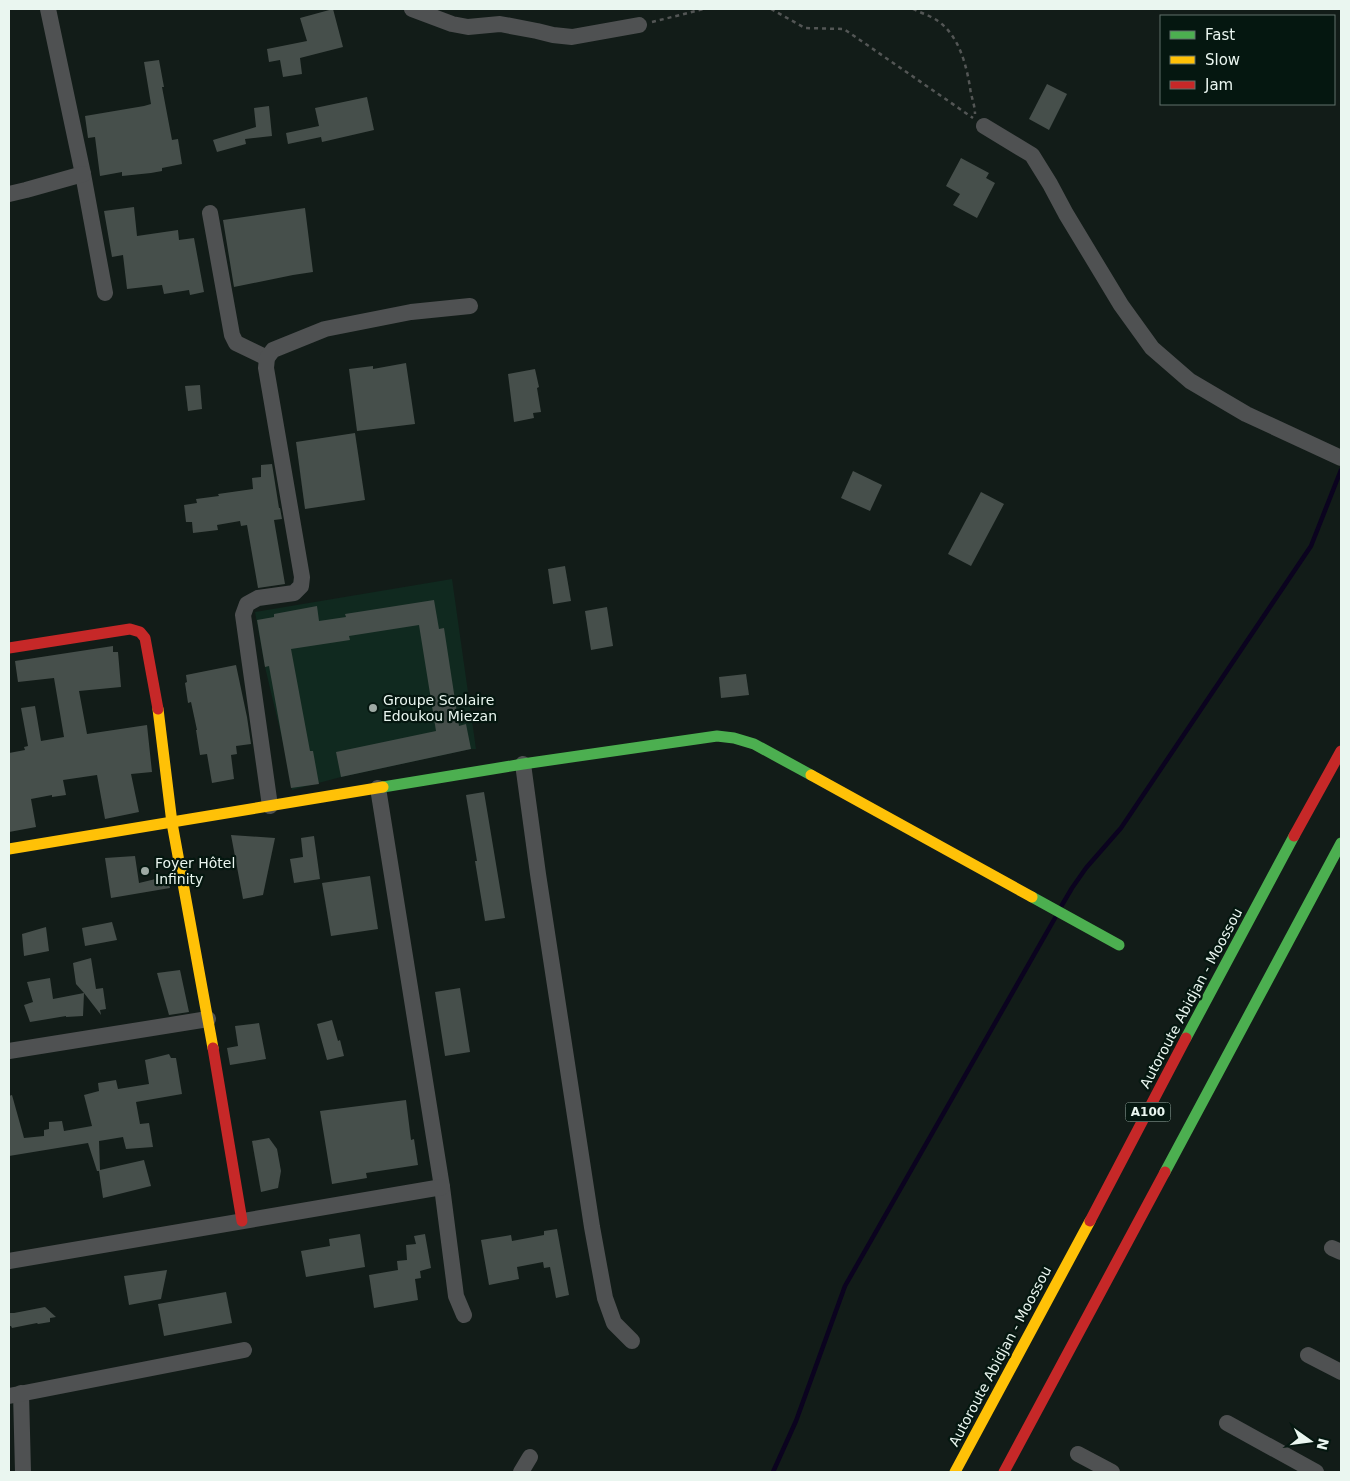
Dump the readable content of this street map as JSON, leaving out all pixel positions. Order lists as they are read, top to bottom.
{
  "streets": {
    "main road": ["Autoroute Abidjan - Moossou", "A100"]
  },
  "places": ["Groupe Scolaire Edoukou Miezan", "Foyer Hôtel Infinity"],
  "legend": ["Fast", "Slow", "Jam"],
  "north": "right"
}
